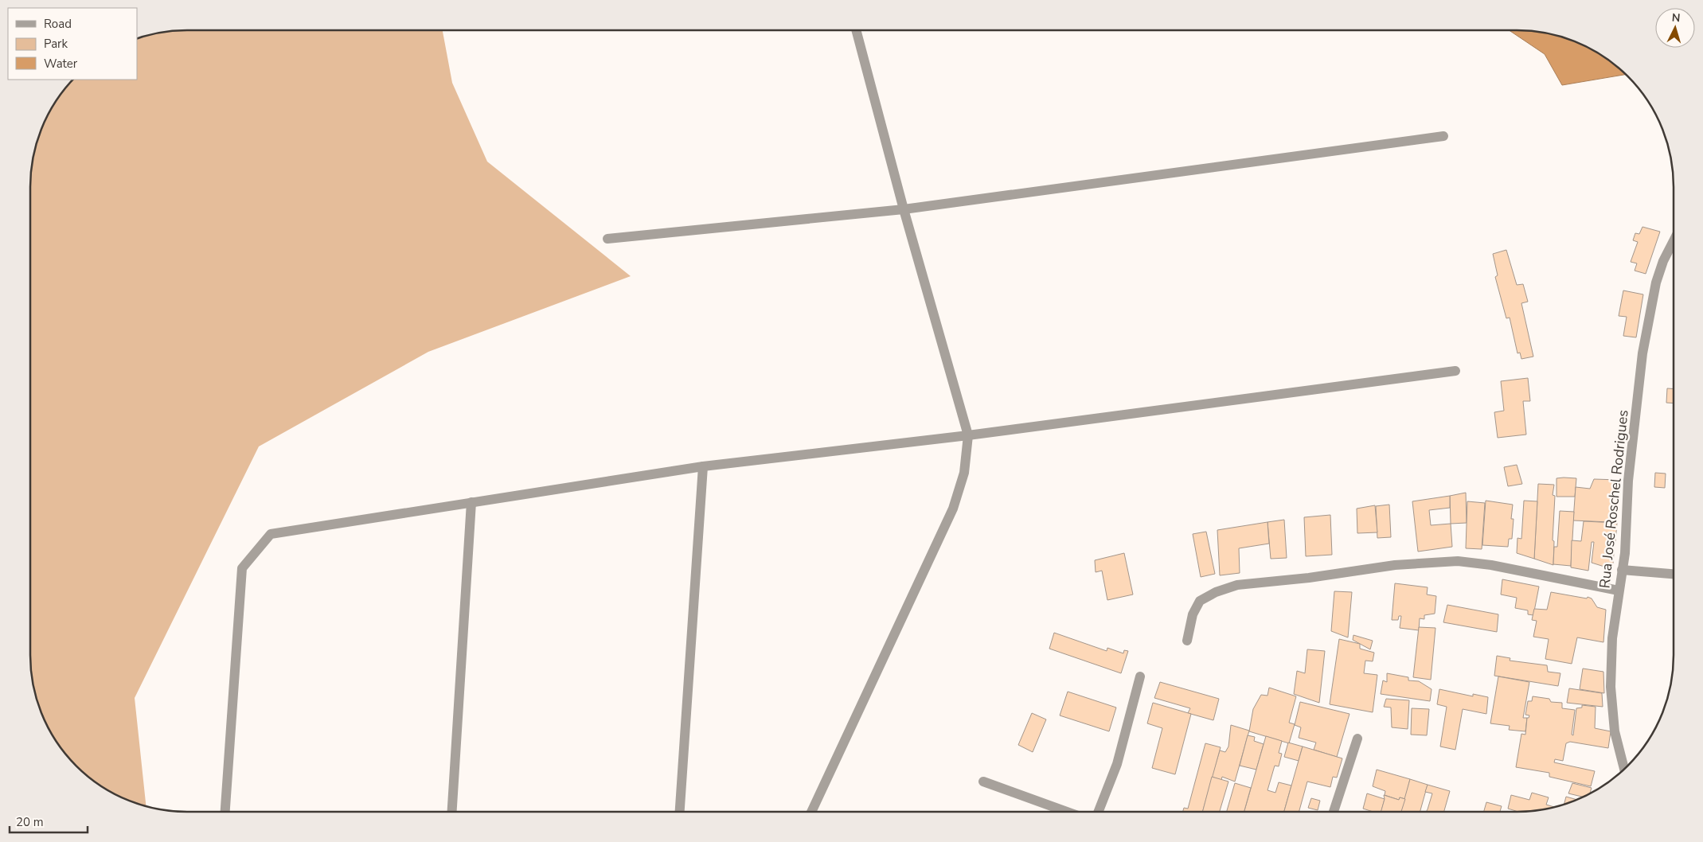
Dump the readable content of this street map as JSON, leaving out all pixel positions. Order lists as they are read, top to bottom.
{
  "streets": {
    "street": ["Rua José Roschel Rodrigues"]
  },
  "legend": ["Road", "Park", "Water"],
  "scale_bar": "20 m",
  "north": "top"
}
